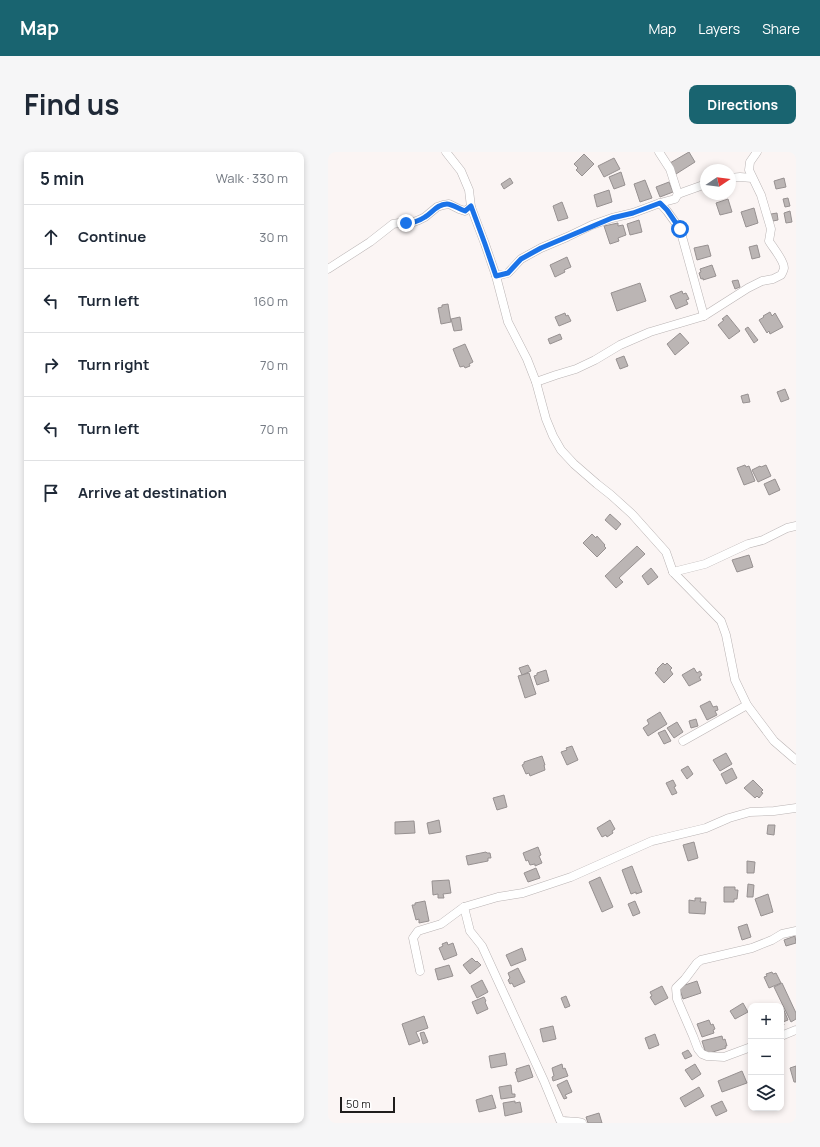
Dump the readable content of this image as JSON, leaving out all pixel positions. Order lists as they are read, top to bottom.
{
  "scale_bar": "50 m",
  "north": "right",
  "page": {
    "header": "Map",
    "nav": ["Map", "Layers", "Share"],
    "title": "Find us",
    "buttons": "Directions",
    "heading": ["5 min", "Walk · 330 m"],
    "list": [
      ["Continue", "30 m"],
      ["Turn left", "160 m"],
      ["Turn right", "70 m"],
      ["Turn left", "70 m"],
      "Arrive at destination"
    ],
    "map_buttons": ["+", "−"],
    "scale": "50 m"
  }
}
